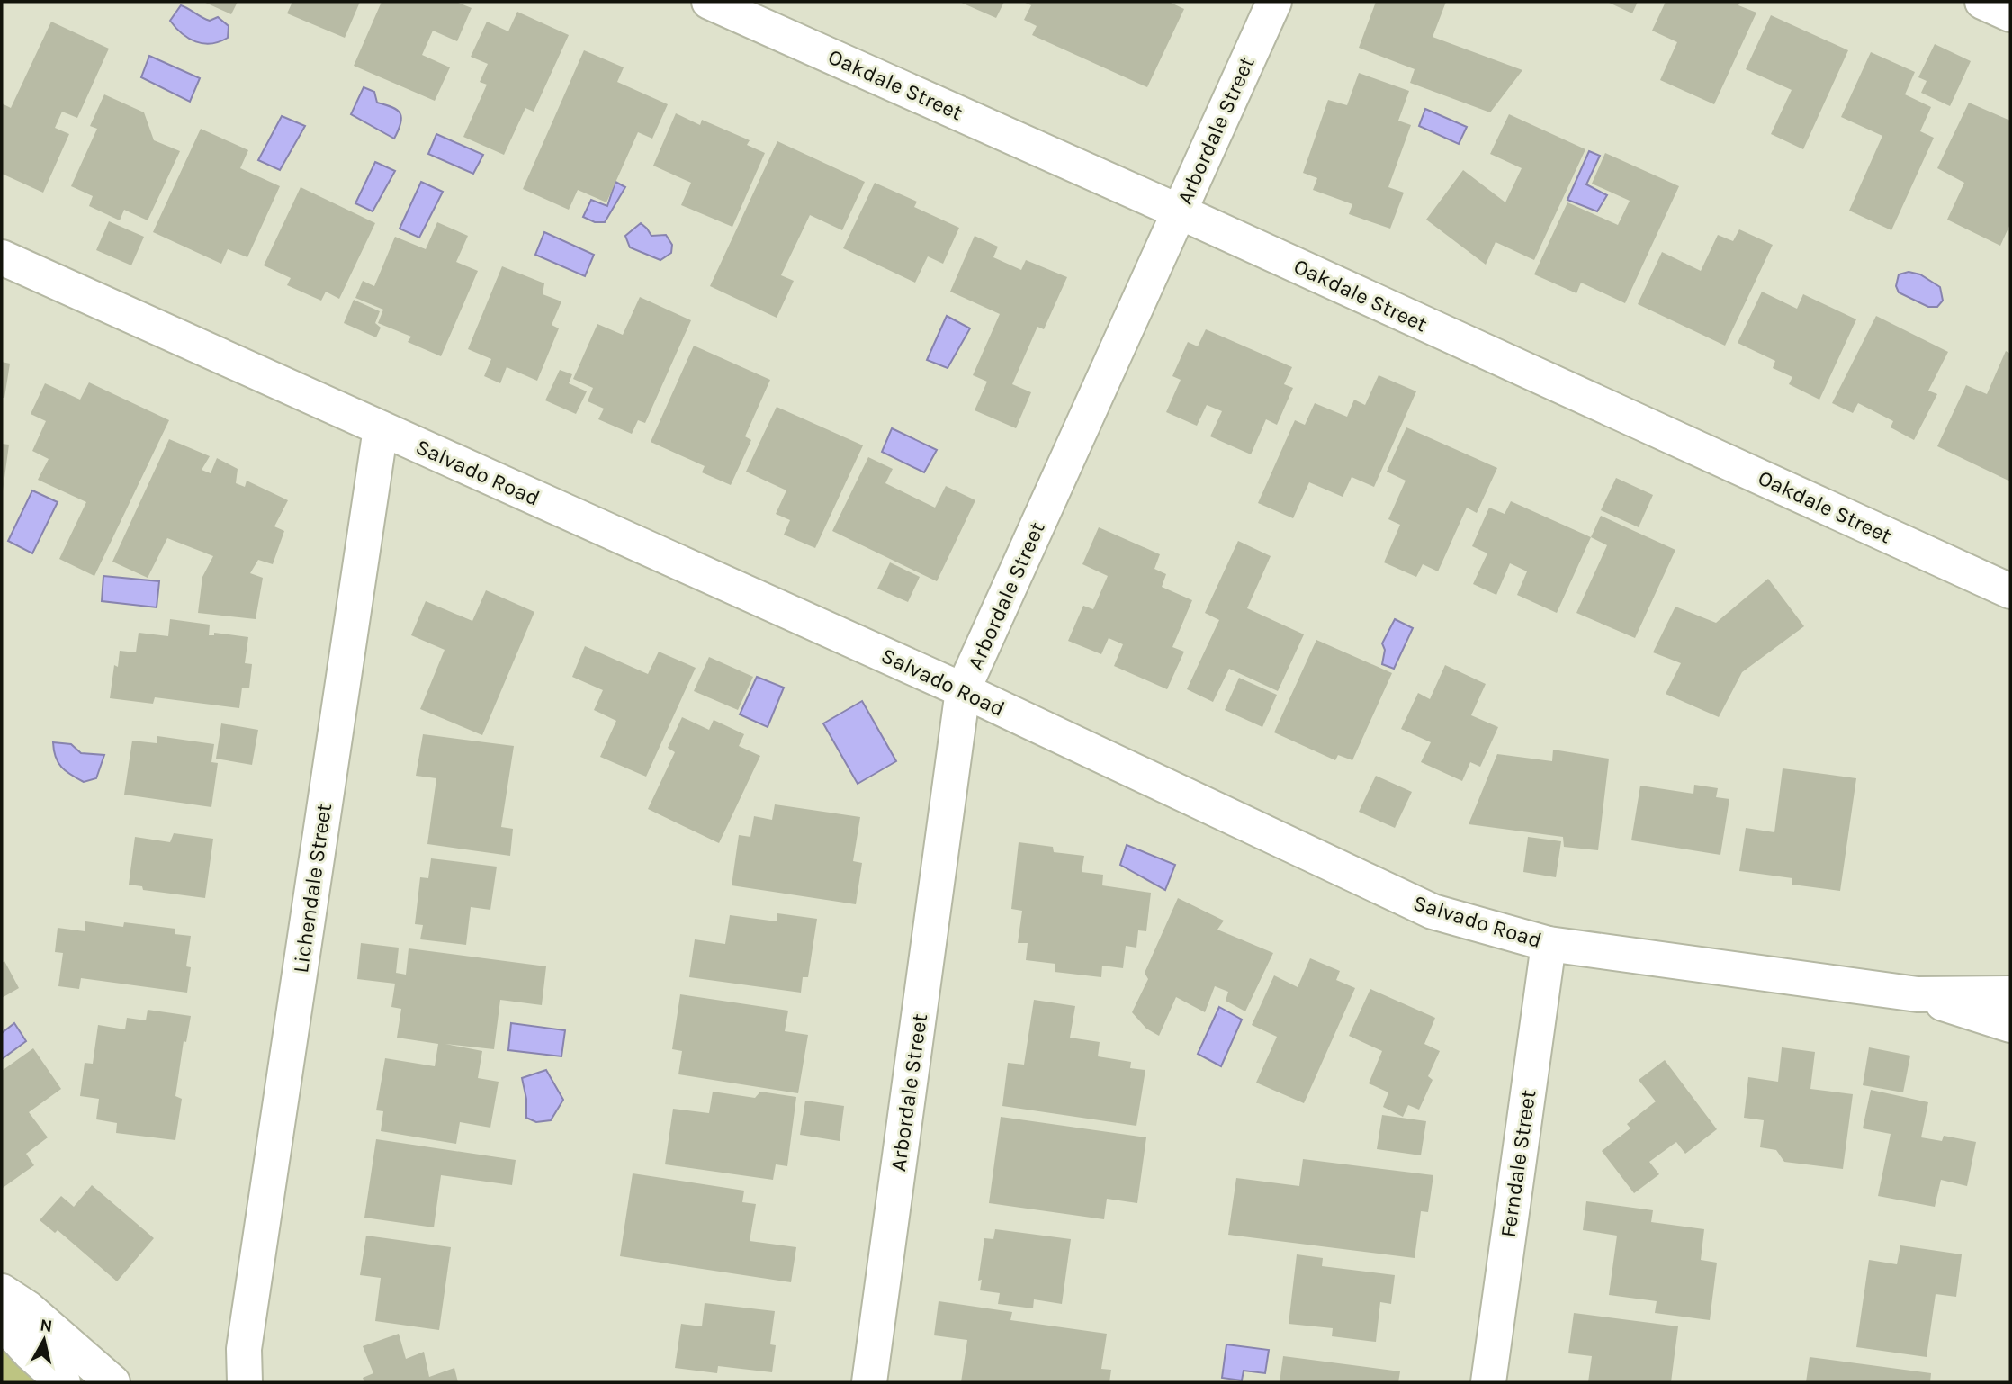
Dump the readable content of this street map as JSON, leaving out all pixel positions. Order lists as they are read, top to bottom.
{
  "streets": {
    "street": [
      "Oakdale Street",
      "Arbordale Street",
      "Salvado Road",
      "Lichendale Street",
      "Ferndale Street"
    ]
  },
  "crossings": [
    ["Oakdale Street", "Arbordale Street"],
    ["Arbordale Street", "Salvado Road"],
    ["Salvado Road", "Lichendale Street"],
    ["Salvado Road", "Ferndale Street"]
  ],
  "north": "top"
}
